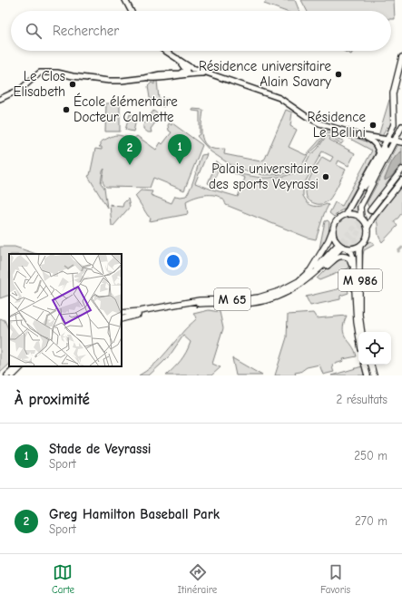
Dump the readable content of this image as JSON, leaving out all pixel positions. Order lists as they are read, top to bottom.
{
  "streets": {
    "main road": ["M 986", "M 65"]
  },
  "crossings": [
    ["M 986", "M 65"]
  ],
  "places": [
    "Résidence universitaire Alain Savary",
    "Le Clos Elisabeth",
    "École élémentaire Docteur Calmette",
    "Résidence Le Bellini",
    "Palais universitaire des sports Veyrassi"
  ],
  "page": {
    "search": "Rechercher",
    "pins": ["1", "2"],
    "heading": ["À proximité", "2 résultats"],
    "list": [
      {
        "mark": "1",
        "name": "Stade de Veyrassi",
        "note": "Sport",
        "value": "250 m"
      },
      {
        "mark": "2",
        "name": "Greg Hamilton Baseball Park",
        "note": "Sport",
        "value": "270 m"
      }
    ],
    "nav": ["Carte", "Itinéraire", "Favoris"]
  }
}
